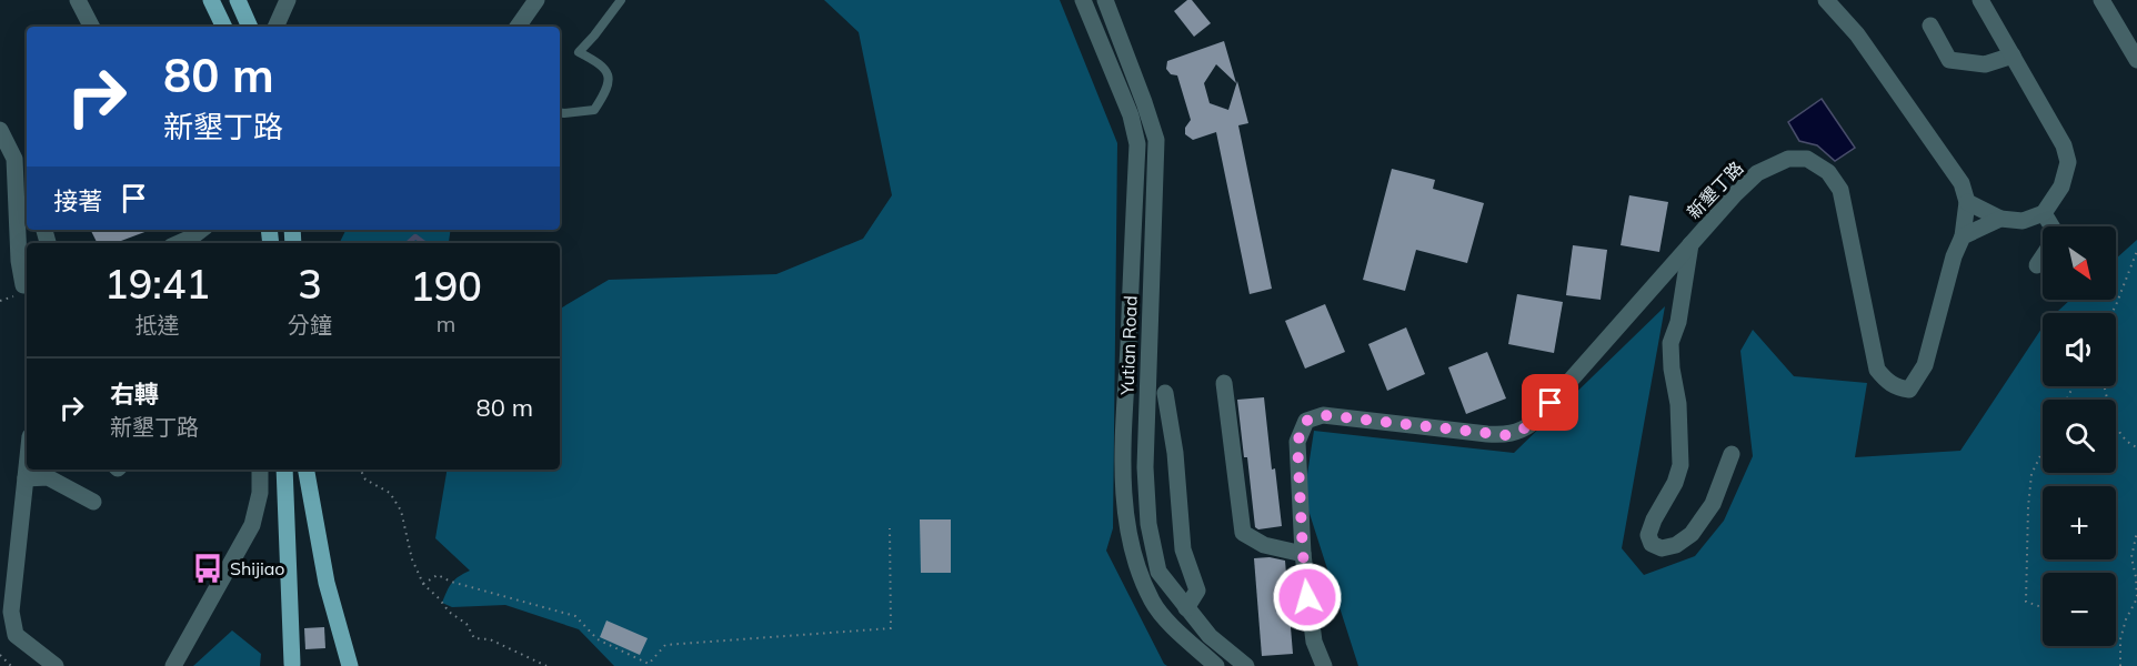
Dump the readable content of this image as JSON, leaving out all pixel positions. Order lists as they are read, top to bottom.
{
  "streets": {
    "street": ["新墾丁路", "Yutian Road"]
  },
  "places": {
    "bus stop": ["Shijiao"]
  },
  "north": "bottom right",
  "page": {
    "turn": ["80 m", "新墾丁路"],
    "then": "接著",
    "map_buttons": ["+", "−"],
    "eta": [
      "19:41",
      "抵達",
      "3",
      "分鐘",
      "190",
      "m"
    ],
    "list": [
      {
        "name": "右轉",
        "note": "新墾丁路",
        "value": "80 m"
      }
    ]
  }
}
